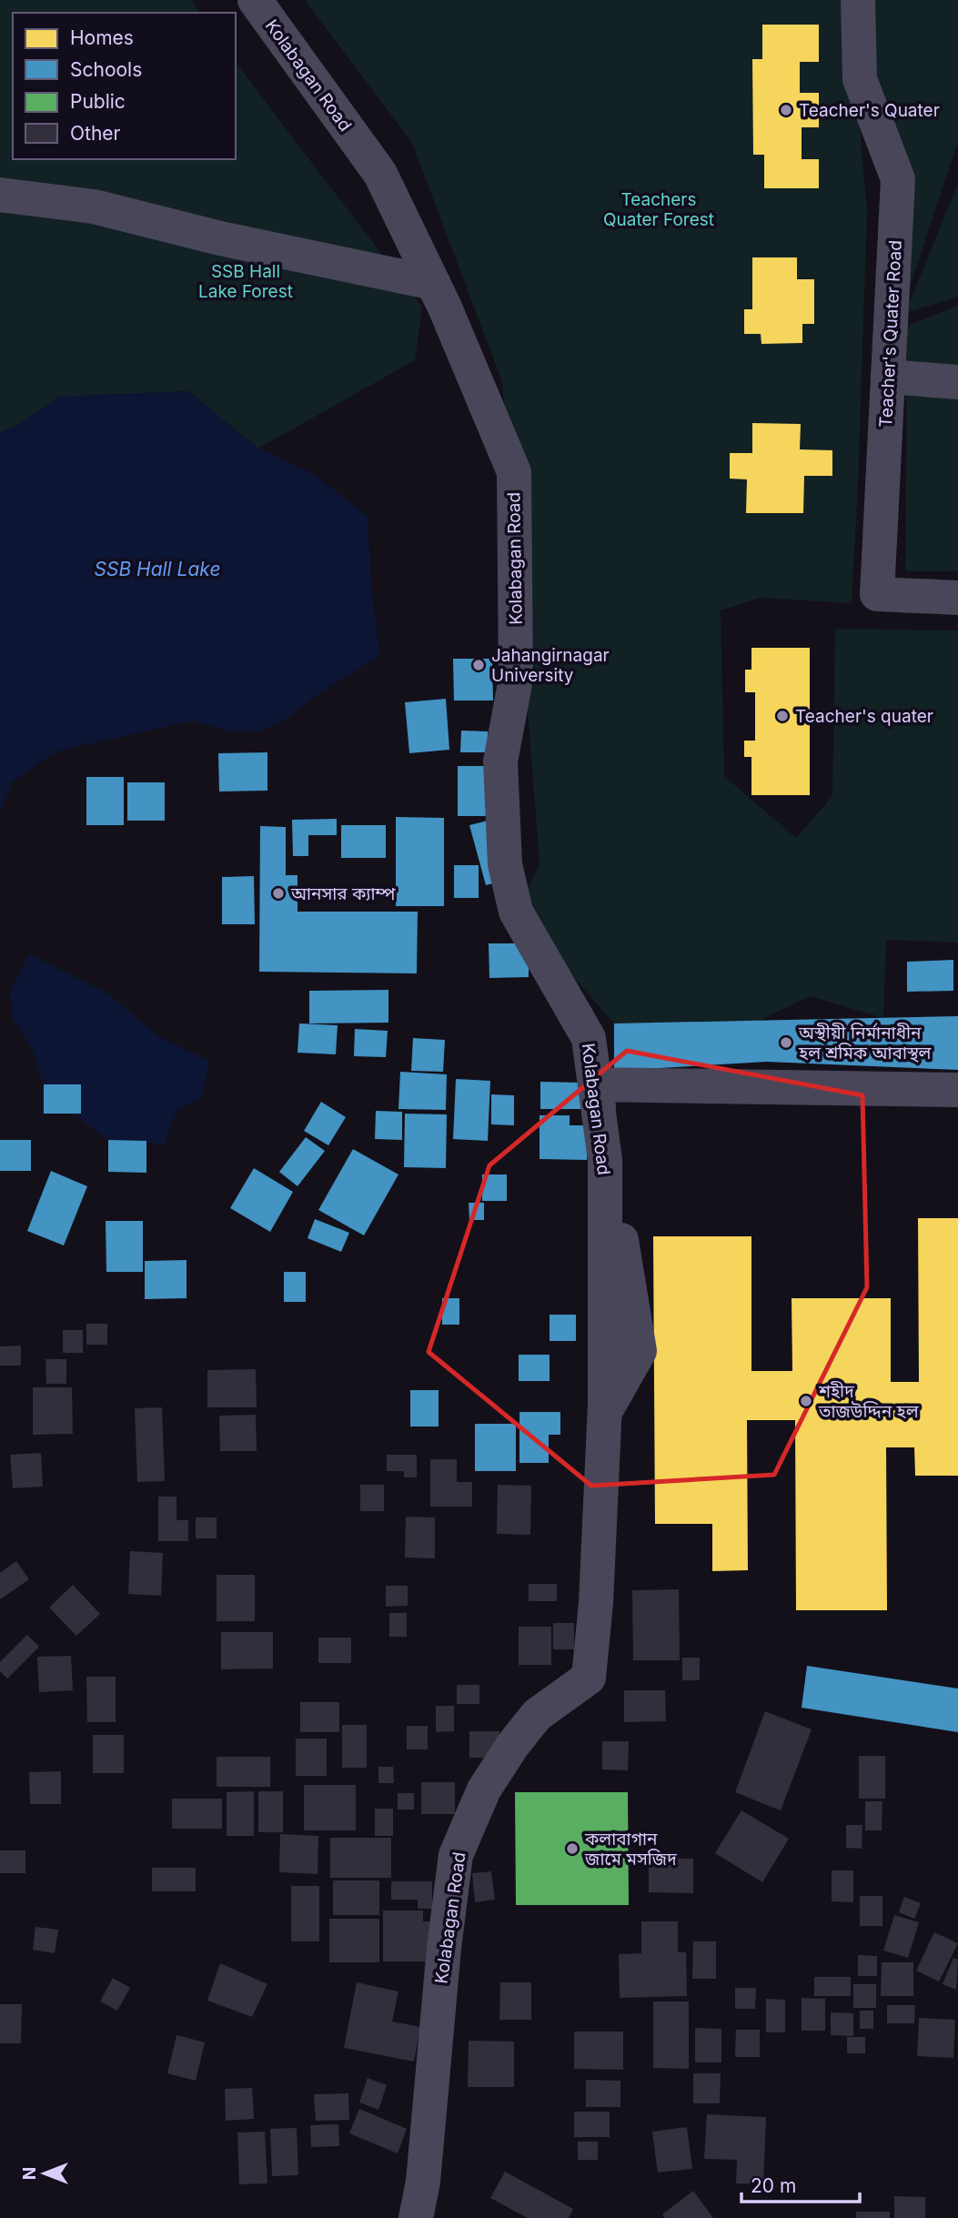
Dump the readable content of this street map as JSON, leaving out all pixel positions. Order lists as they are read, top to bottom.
{
  "streets": {
    "street": ["Kolabagan Road", "Teacher's Quater Road"]
  },
  "water": ["SSB Hall Lake"],
  "parks": ["Teachers Quater Forest", "SSB Hall Lake Forest"],
  "places": [
    "Teacher's Quater",
    "Jahangirnagar University",
    "Teacher's quater",
    "আনসার ক্যাম্প",
    "অস্থীয়ী নির্মানাধীন হল শ্রমিক আবাস্থল",
    "শহীদ তাজউদ্দিন হল",
    "কলাবাগান জামে মসজিদ"
  ],
  "legend": [
    "Homes",
    "Schools",
    "Public",
    "Other"
  ],
  "scale_bar": "20 m",
  "north": "left"
}
